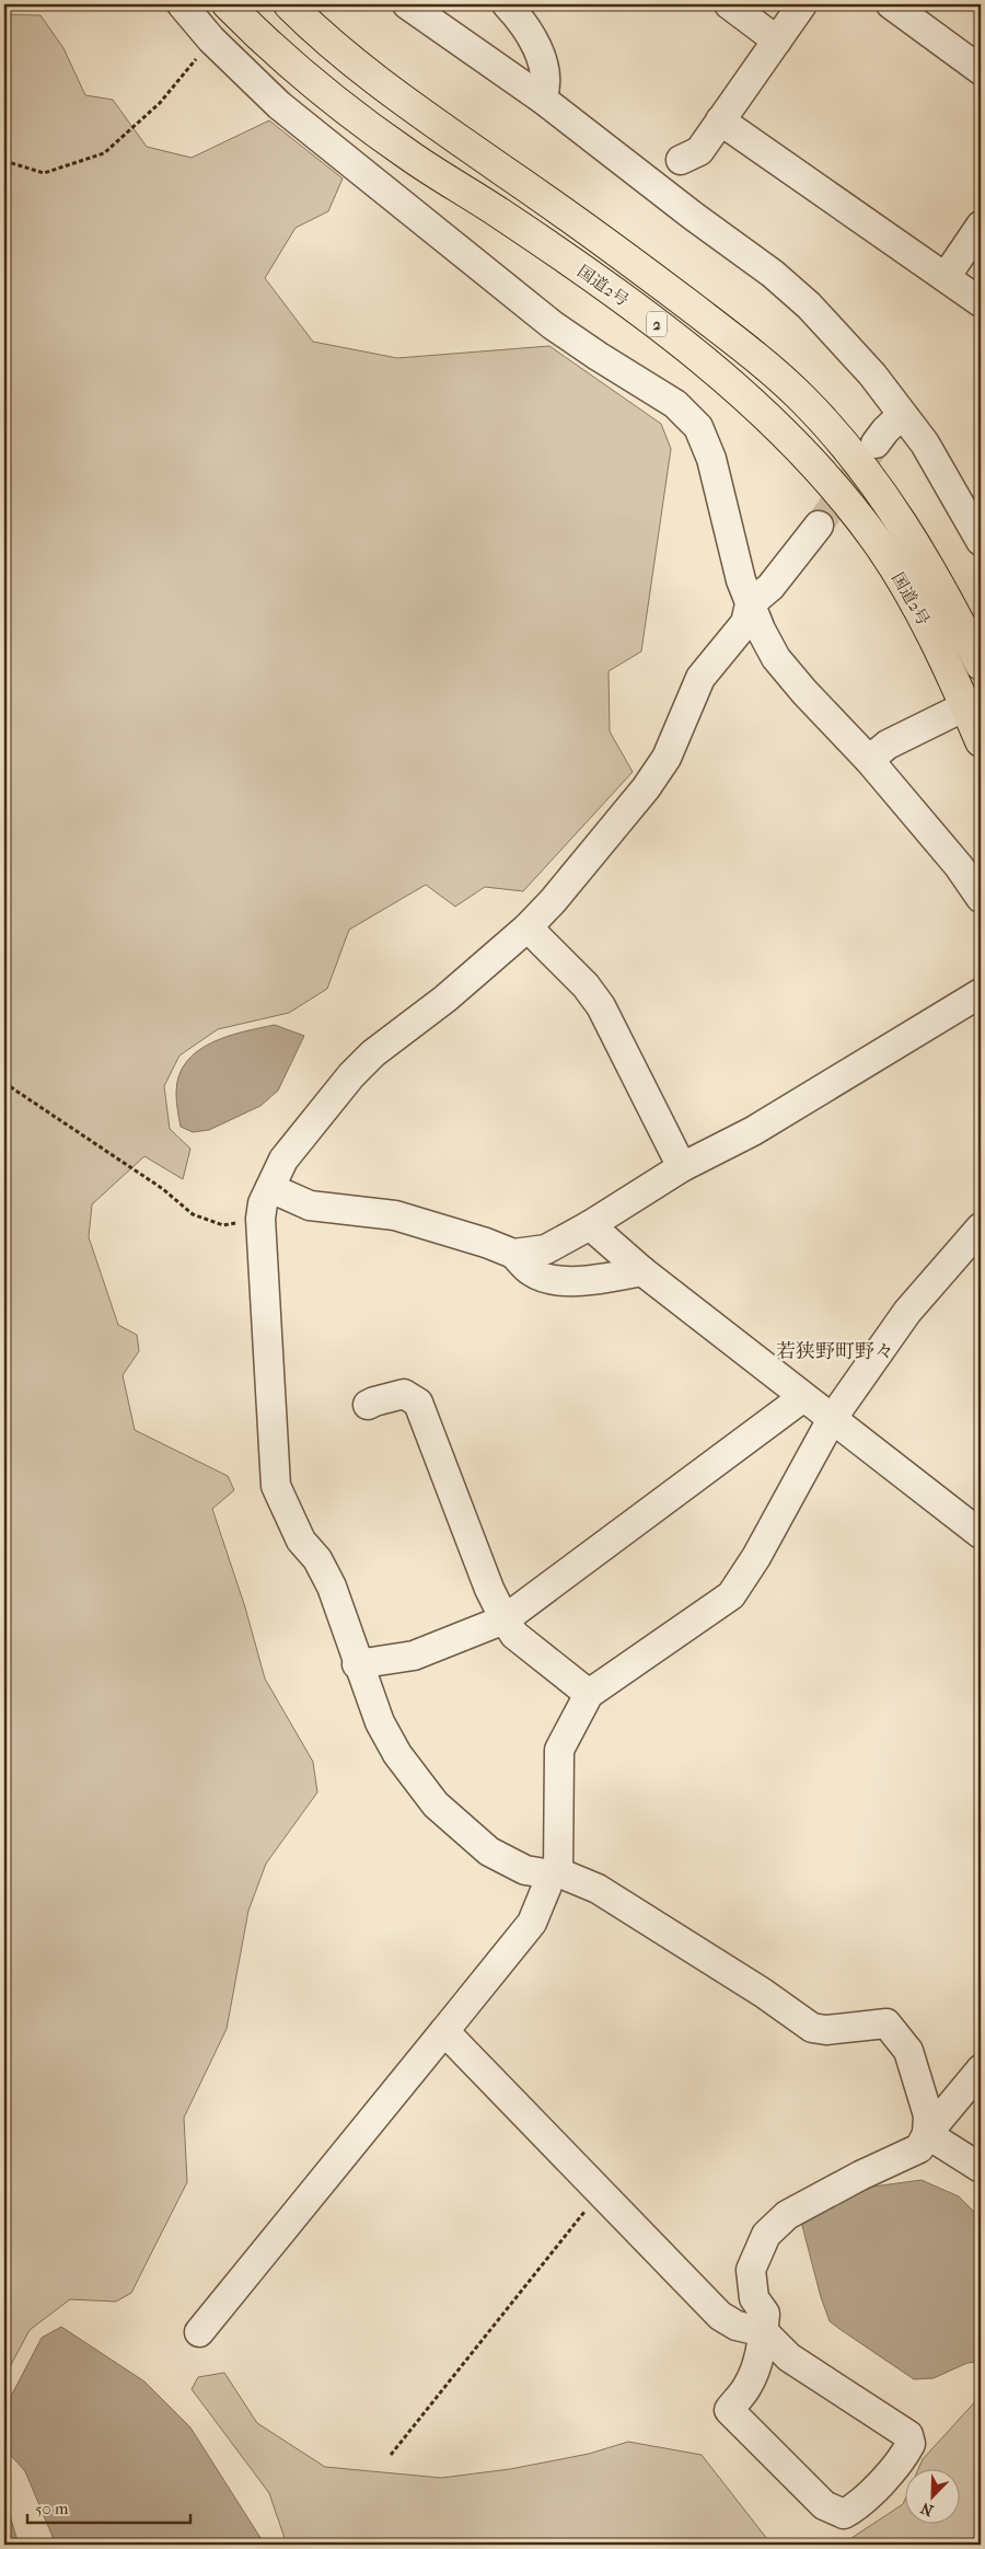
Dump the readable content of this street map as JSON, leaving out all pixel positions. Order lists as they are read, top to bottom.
{
  "streets": {
    "highway": ["国道2号", "2"]
  },
  "districts": ["若狭野町野々"],
  "scale_bar": "50 m",
  "north": "bottom left"
}
